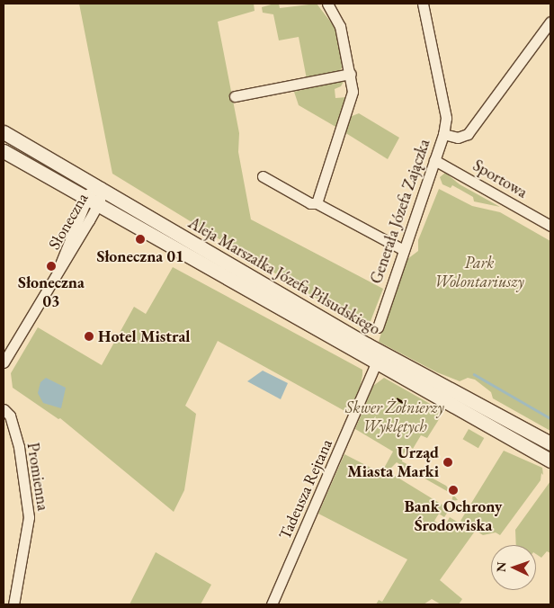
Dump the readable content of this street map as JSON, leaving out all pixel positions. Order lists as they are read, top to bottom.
{
  "streets": {
    "main road": ["Aleja Marszałka Józefa Piłsudskiego"],
    "street": [
      "Sportowa",
      "Generała Józefa Zajączka",
      "Słoneczna",
      "Promienna",
      "Tadeusza Rejtana"
    ]
  },
  "crossings": [
    ["Sportowa", "Generała Józefa Zajączka"],
    ["Słoneczna", "Aleja Marszałka Józefa Piłsudskiego"],
    ["Aleja Marszałka Józefa Piłsudskiego", "Tadeusza Rejtana"]
  ],
  "parks": ["Park Wolontariuszy", "Skwer Żołnierzy Wyklętych"],
  "places": [
    "Słoneczna 01",
    "Słoneczna 03",
    "Hotel Mistral",
    "Urząd Miasta Marki",
    "Bank Ochrony Środowiska"
  ],
  "north": "left"
}
